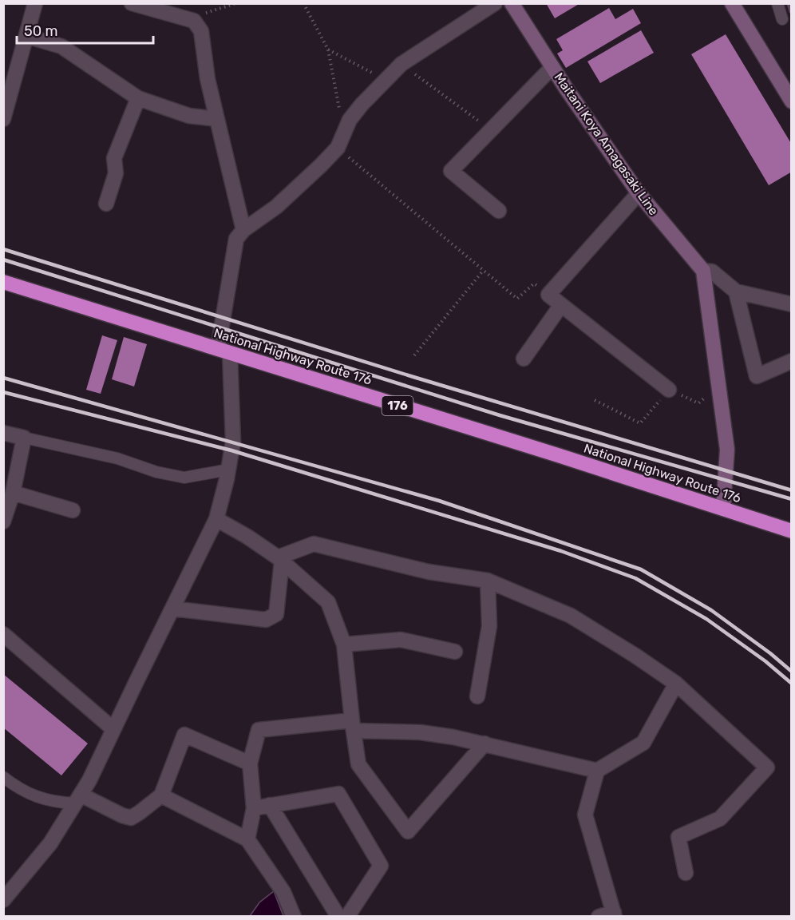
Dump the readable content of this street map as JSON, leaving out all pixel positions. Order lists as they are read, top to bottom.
{
  "streets": {
    "highway": ["National Highway Route 176", "176"],
    "main road": ["Maitani Koya Amagasaki Line"]
  },
  "scale_bar": "50 m"
}
